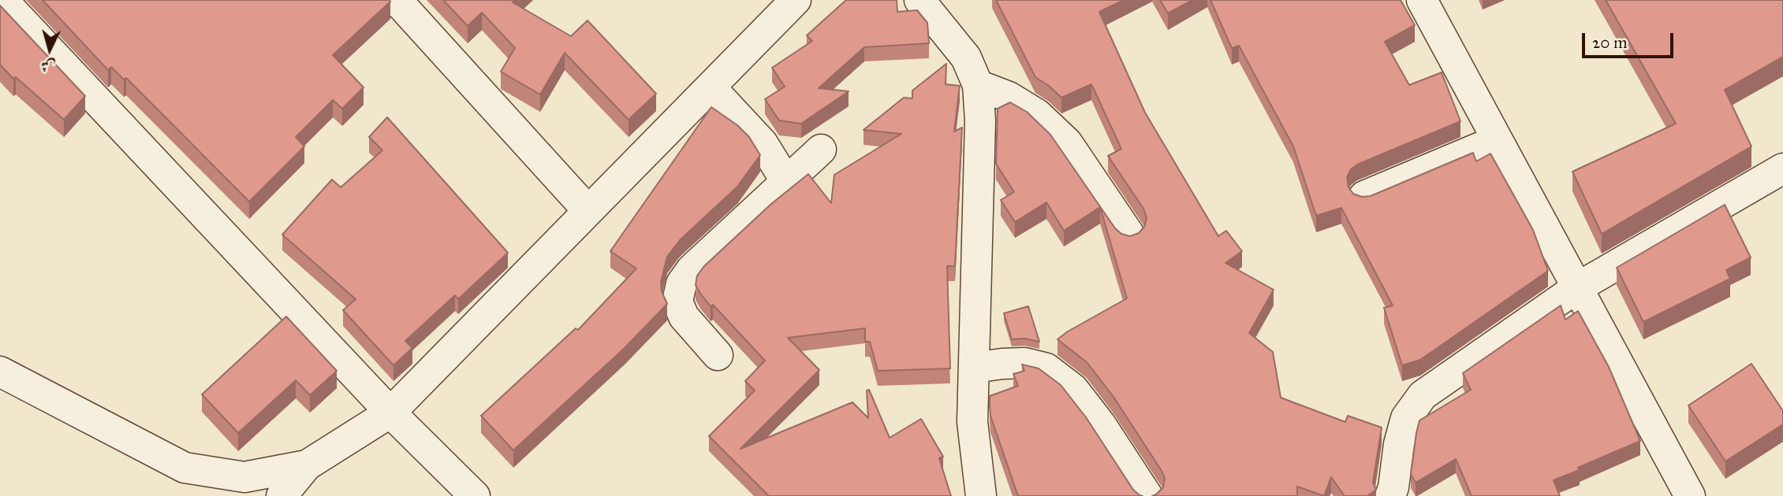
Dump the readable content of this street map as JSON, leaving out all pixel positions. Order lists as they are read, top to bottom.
{
  "scale_bar": "20 m",
  "north": "bottom"
}
